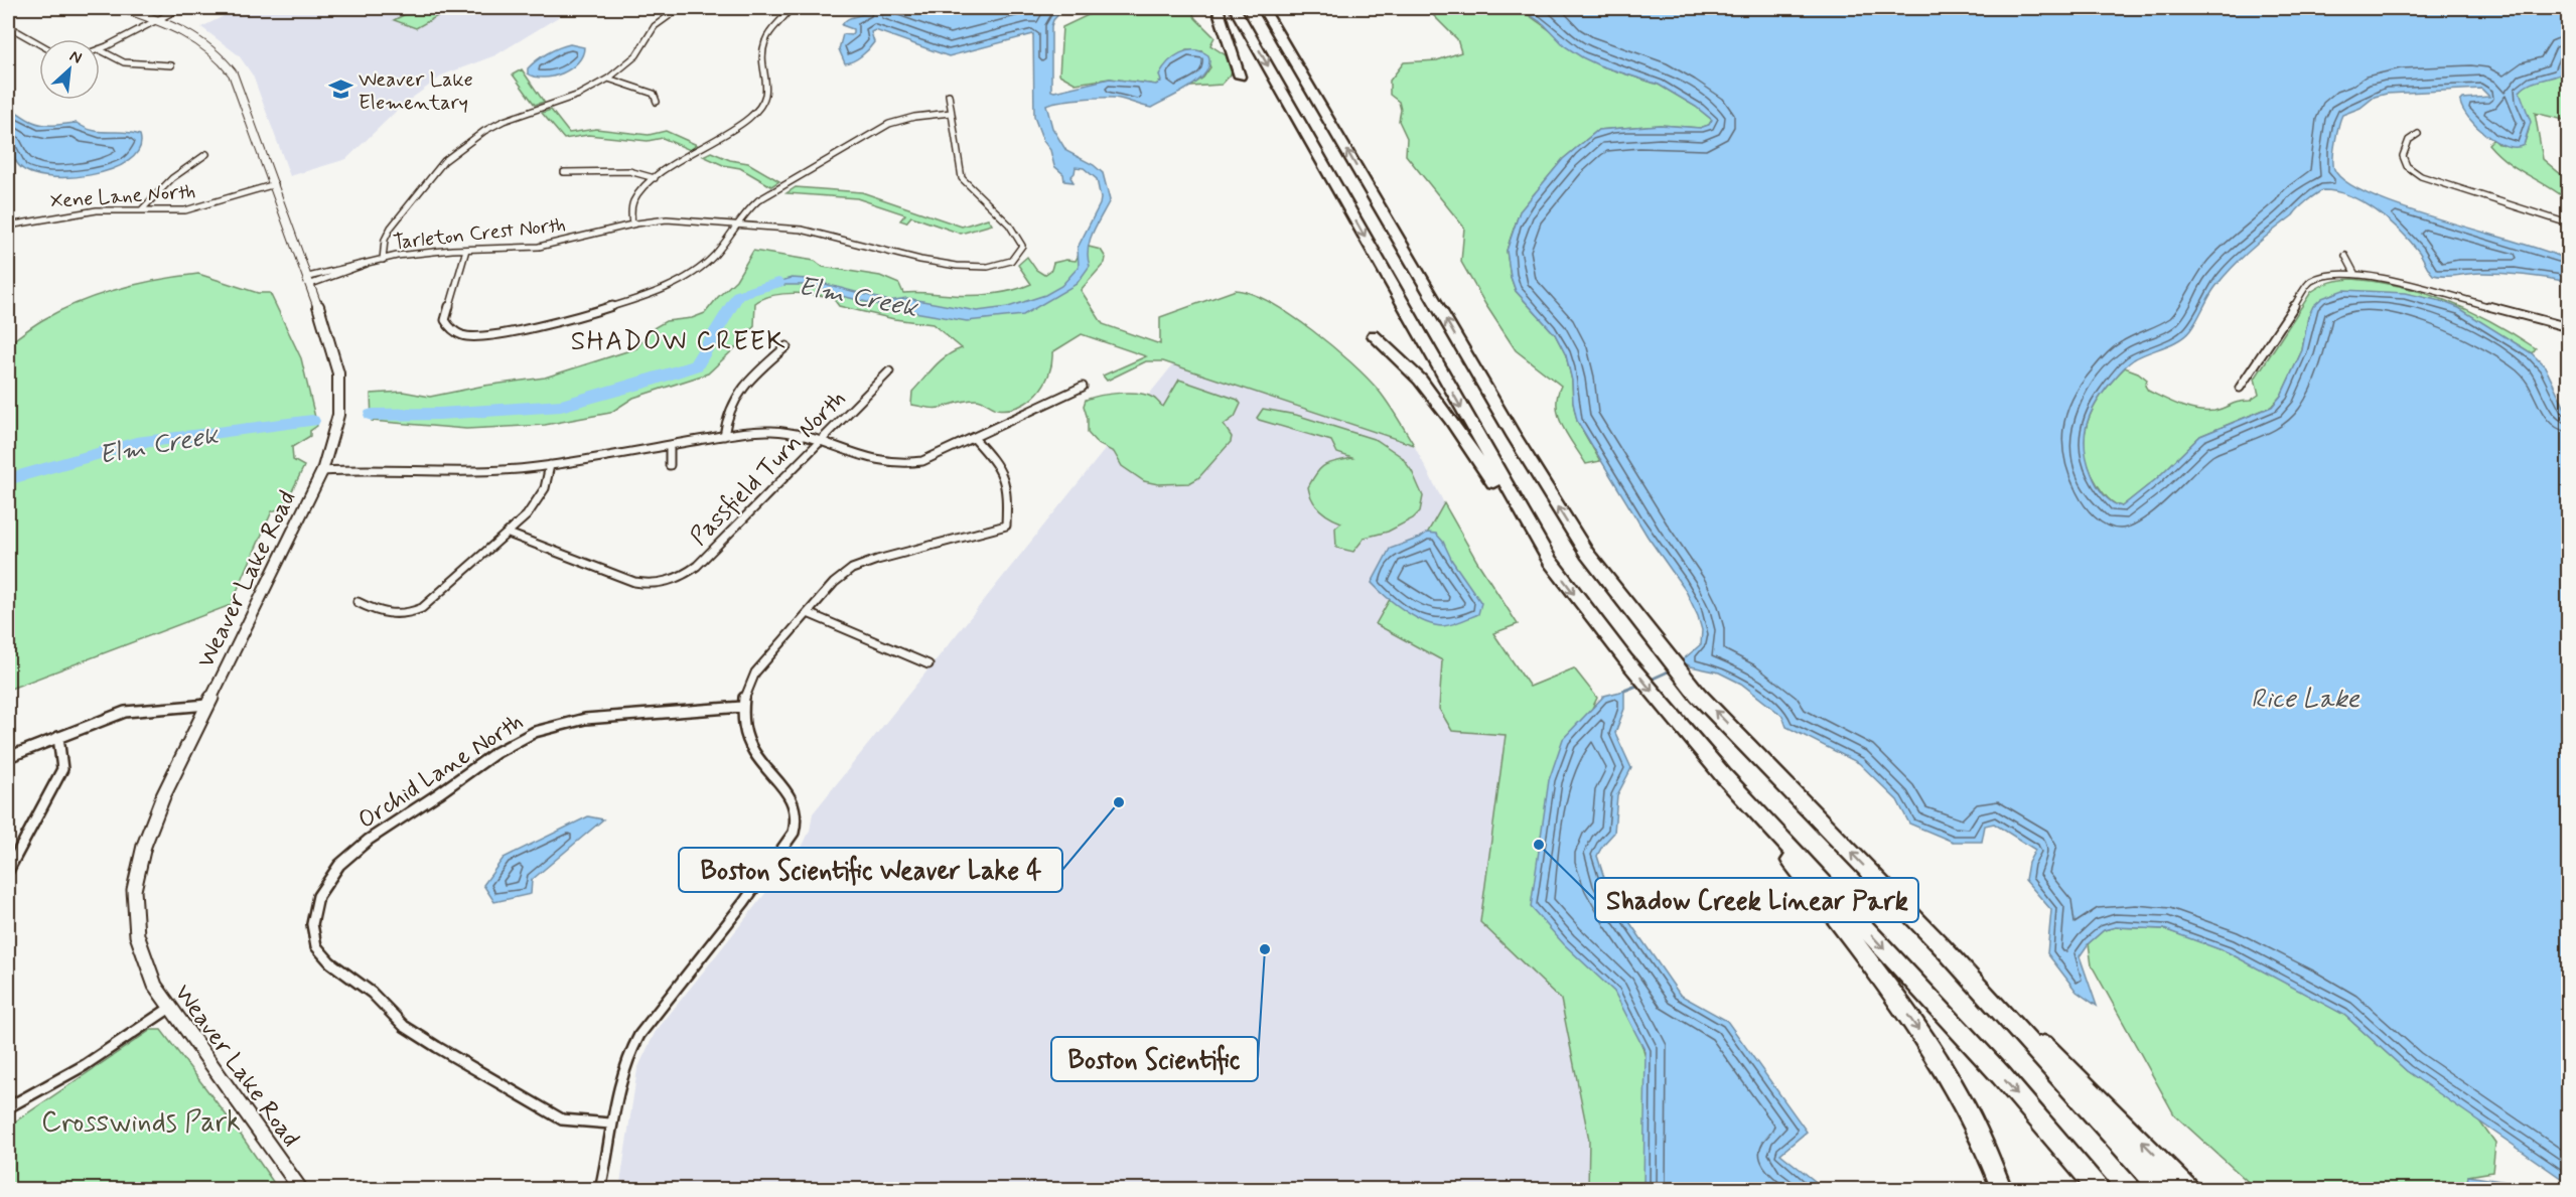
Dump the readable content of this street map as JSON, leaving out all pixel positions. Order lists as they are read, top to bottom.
{
  "streets": {
    "main road": ["Weaver Lake Road"],
    "street": [
      "Xene Lane North",
      "Tarleton Crest North",
      "Passfield Turn North",
      "Orchid Lane North"
    ]
  },
  "crossings": [
    ["Xene Lane North", "Weaver Lake Road"],
    ["Tarleton Crest North", "Weaver Lake Road"]
  ],
  "districts": ["SHADOW CREEK"],
  "water": ["Elm Creek", "Rice Lake"],
  "parks": ["Crosswinds Park"],
  "places": {
    "school or university": ["Weaver Lake Elementary"],
    "other": ["Boston Scientific Weaver Lake 4", "Shadow Creek Linear Park", "Boston Scientific"]
  },
  "north": "top right"
}
